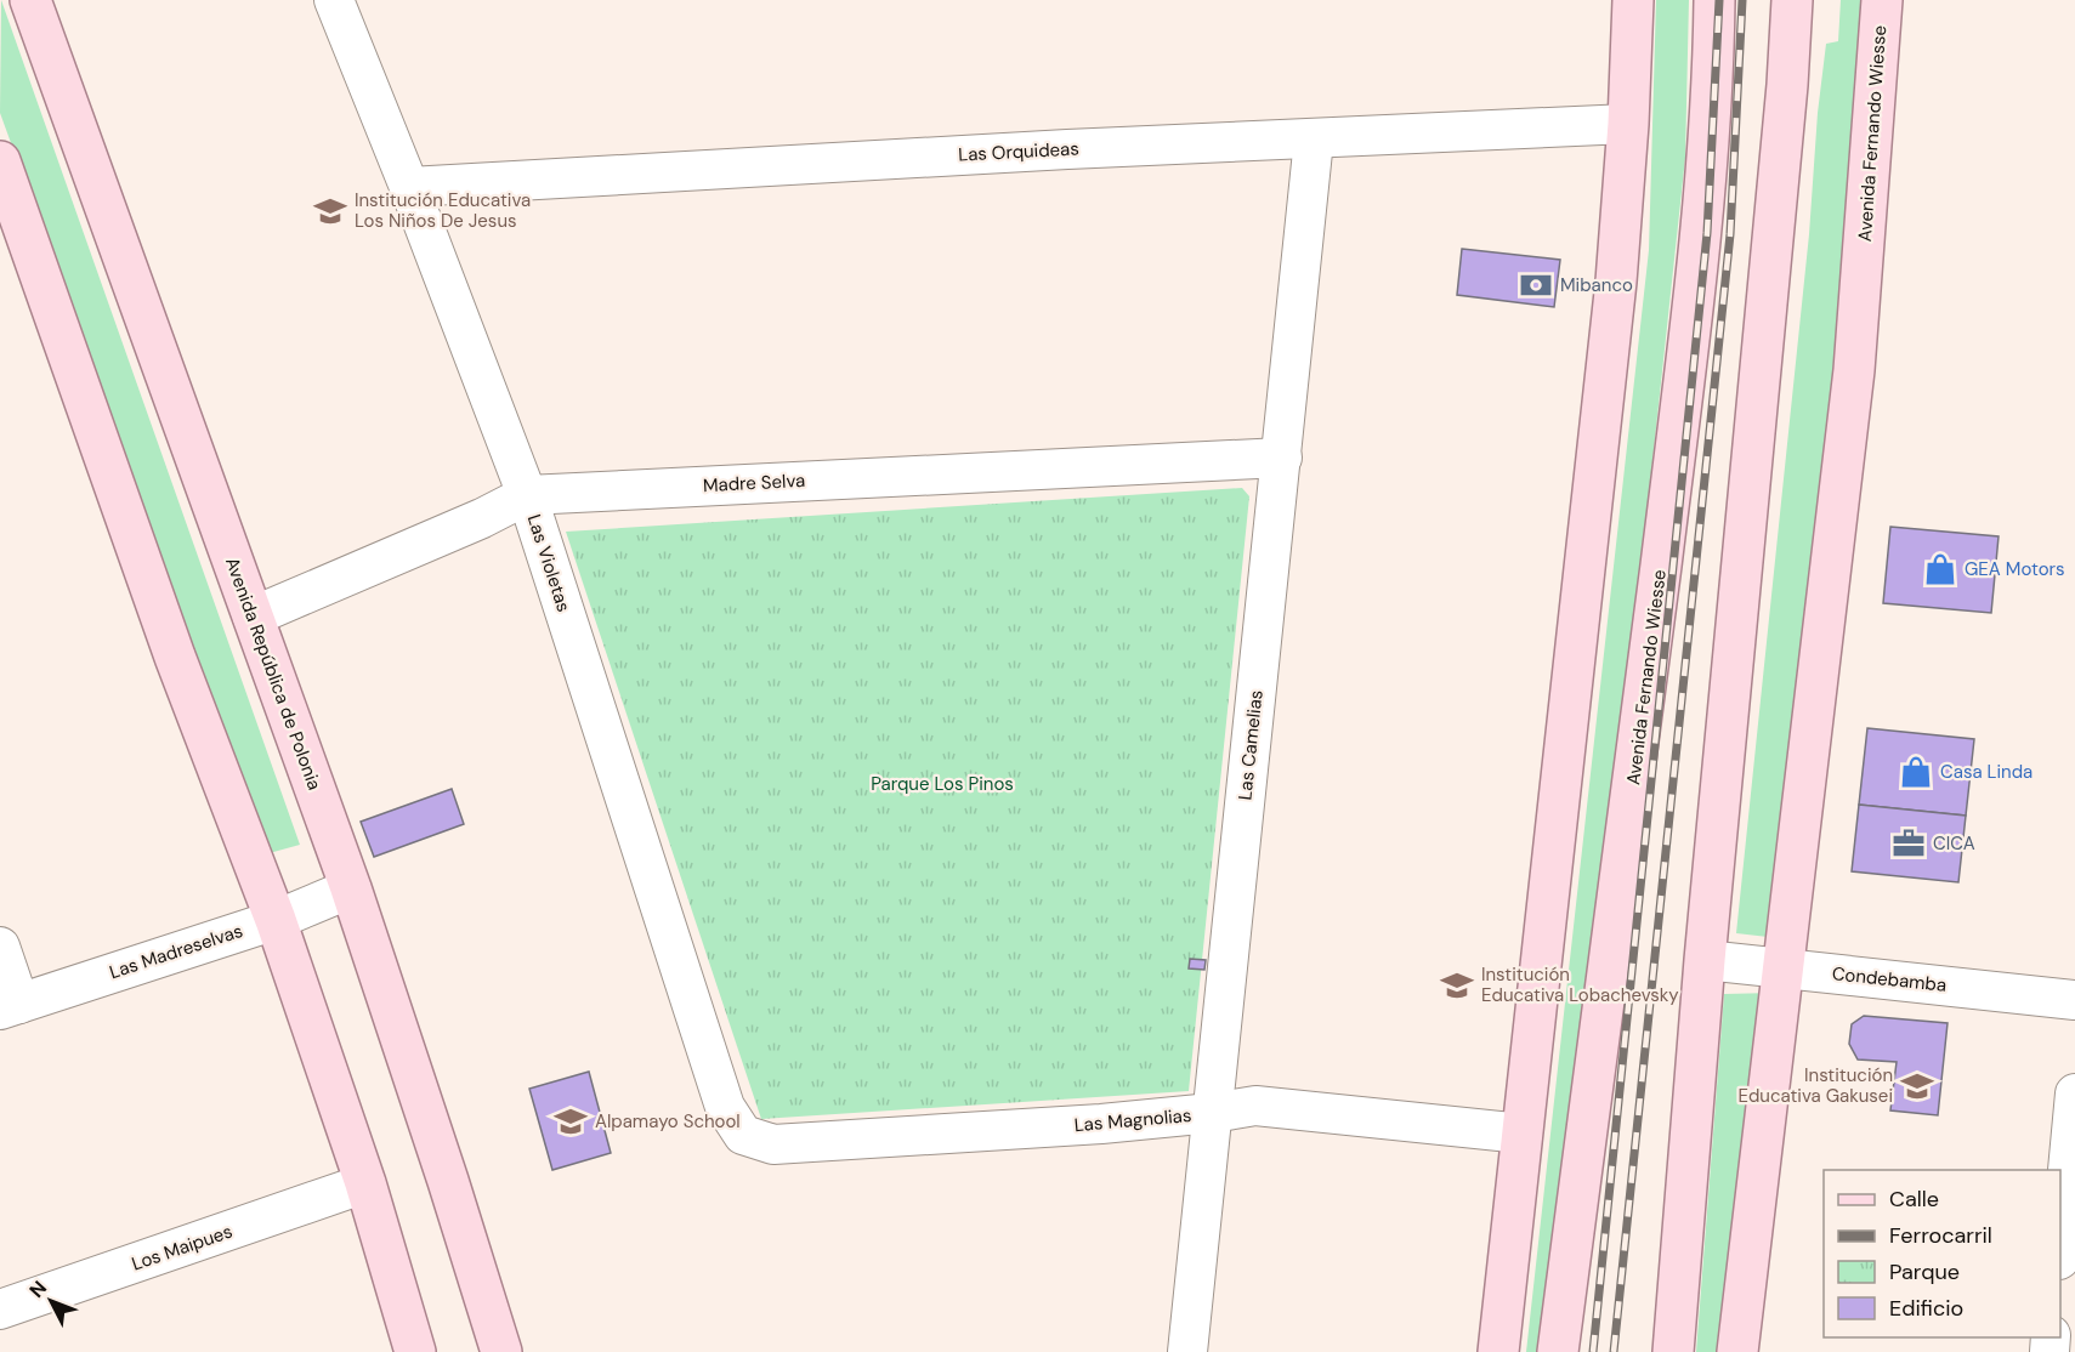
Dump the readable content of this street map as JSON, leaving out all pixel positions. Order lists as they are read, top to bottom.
{
  "streets": {
    "main road": ["Avenida Fernando Wiesse", "Avenida República de Polonia"],
    "street": [
      "Las Orquideas",
      "Madre Selva",
      "Las Violetas",
      "Las Camelias",
      "Las Madreselvas",
      "Condebamba",
      "Las Magnolias",
      "Los Maipues"
    ]
  },
  "crossings": [
    ["Avenida Fernando Wiesse", "Condebamba"],
    ["Las Orquideas", "Las Violetas"],
    ["Las Orquideas", "Las Camelias"],
    ["Madre Selva", "Las Violetas"],
    ["Madre Selva", "Avenida República de Polonia"],
    ["Madre Selva", "Las Camelias"],
    ["Las Violetas", "Las Magnolias"],
    ["Avenida República de Polonia", "Las Madreselvas"],
    ["Las Camelias", "Las Magnolias"]
  ],
  "parks": ["Parque Los Pinos"],
  "places": {
    "school or university": [
      "Institución Educativa Los Niños De Jesus",
      "Institución Educativa Lobachevsky",
      "Institución Educativa Gakusei",
      "Alpamayo School"
    ],
    "bank": ["Mibanco"],
    "shop": ["GEA Motors", "Casa Linda"],
    "office": ["CICA"]
  },
  "legend": [
    "Calle",
    "Ferrocarril",
    "Parque",
    "Edificio"
  ],
  "north": "top left"
}
